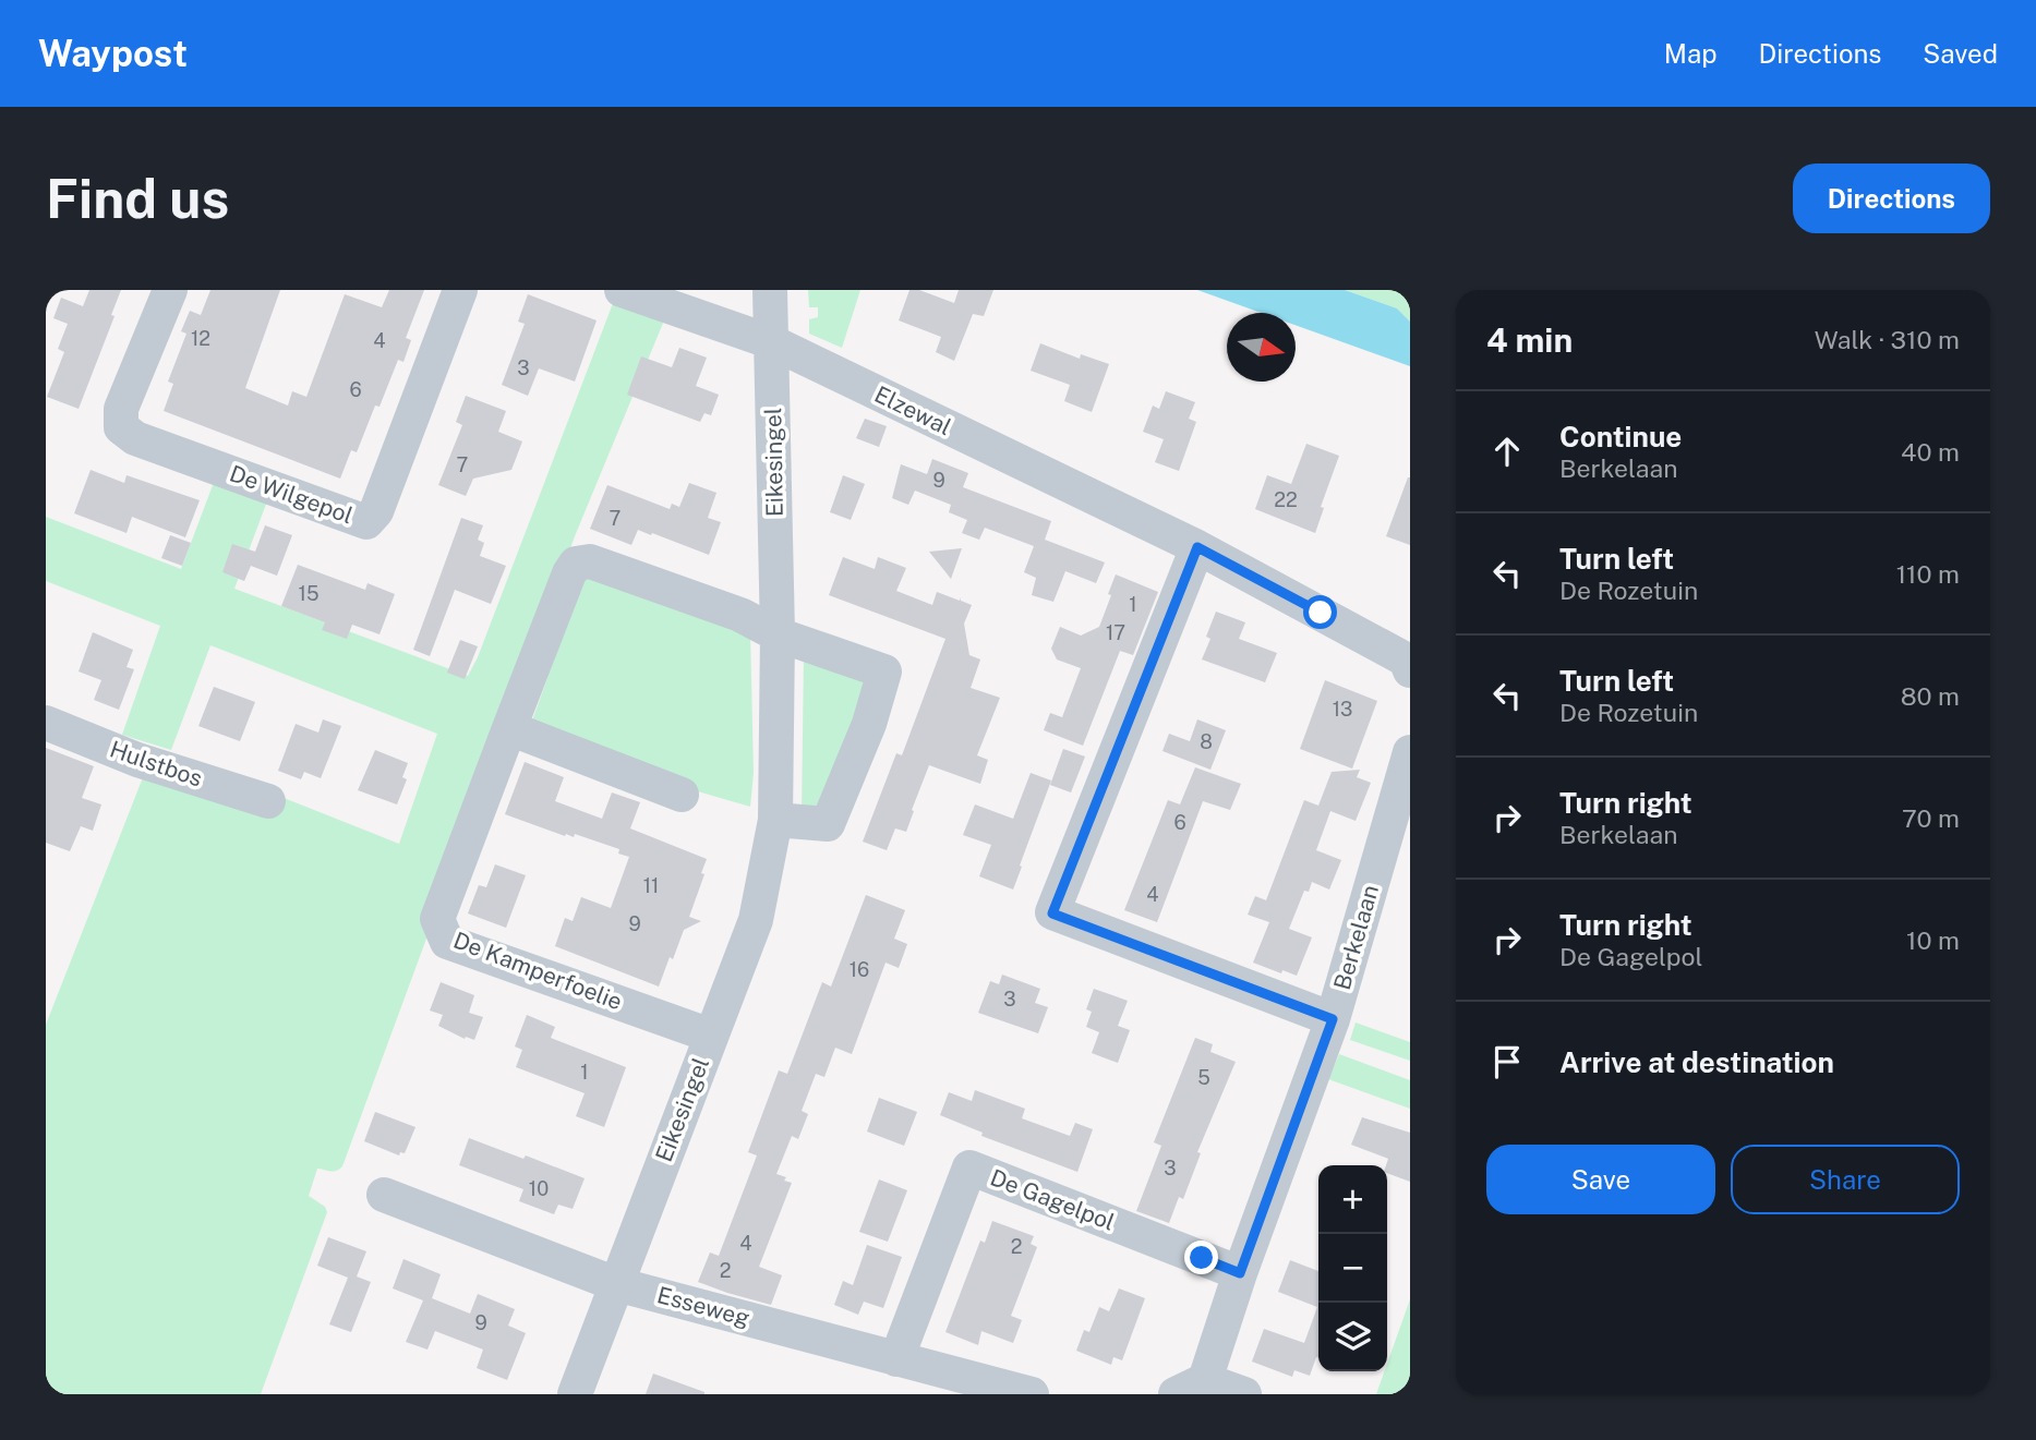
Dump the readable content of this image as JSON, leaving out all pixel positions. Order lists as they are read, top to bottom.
{
  "streets": {
    "street": [
      "Elzewal",
      "Eikesingel",
      "De Wilgepol",
      "Hulstbos",
      "Berkelaan",
      "De Kamperfoelie",
      "De Gagelpol",
      "Esseweg"
    ]
  },
  "crossings": [
    ["Elzewal", "Eikesingel"],
    ["Eikesingel", "De Kamperfoelie"],
    ["Eikesingel", "Esseweg"],
    ["Berkelaan", "De Gagelpol"],
    ["De Gagelpol", "Esseweg"]
  ],
  "house_numbers": [
    "12",
    "4",
    "3",
    "6",
    "7",
    "9",
    "22",
    "7",
    "15",
    "1",
    "17",
    "13",
    "8",
    "6",
    "11",
    "4",
    "9",
    "16",
    "3",
    "1",
    "5",
    "3",
    "10",
    "4",
    "2",
    "2",
    "9"
  ],
  "north": "right",
  "page": {
    "header": "Waypost",
    "nav": ["Map", "Directions", "Saved"],
    "buttons": [
      "Directions",
      ["Save", "Share"]
    ],
    "title": "Find us",
    "heading": ["4 min", "Walk · 310 m"],
    "list": [
      ["Continue", "Berkelaan", "40 m"],
      ["Turn left", "De Rozetuin", "110 m"],
      ["Turn left", "De Rozetuin", "80 m"],
      ["Turn right", "Berkelaan", "70 m"],
      ["Turn right", "De Gagelpol", "10 m"],
      "Arrive at destination"
    ],
    "map_buttons": ["+", "−"]
  }
}
